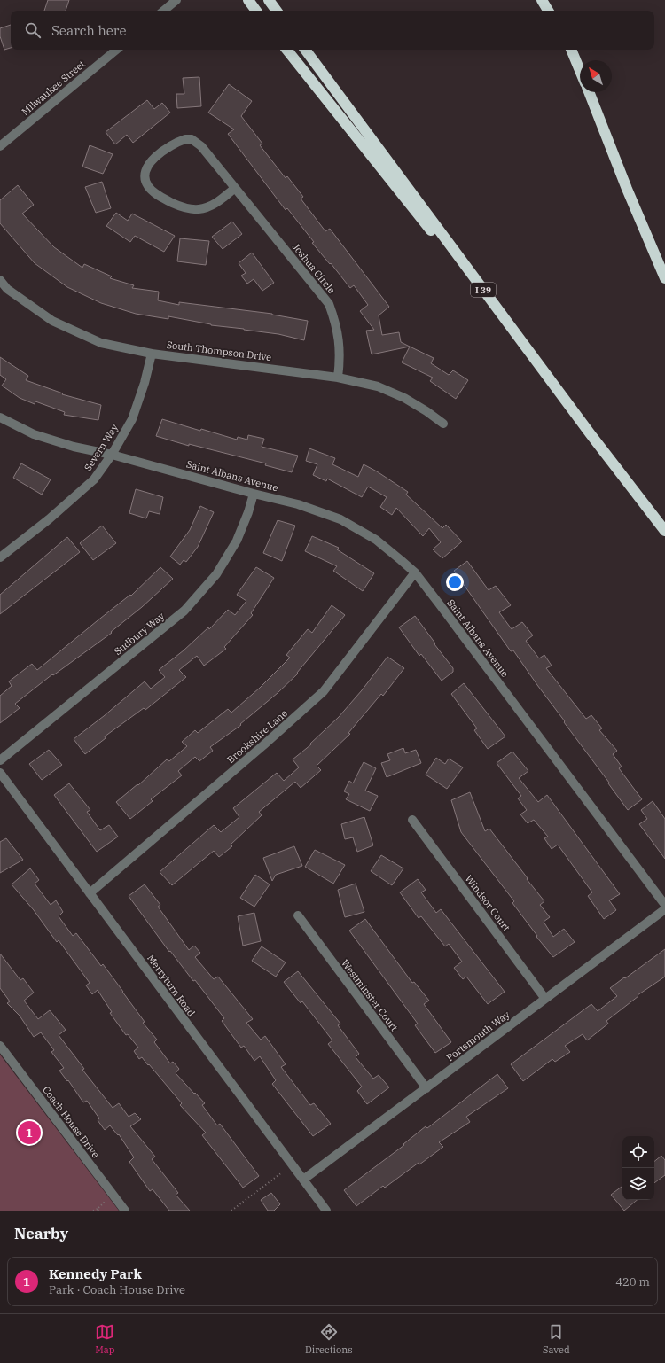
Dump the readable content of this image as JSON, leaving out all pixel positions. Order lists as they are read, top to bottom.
{
  "streets": {
    "highway": ["I 39"],
    "street": [
      "Milwaukee Street",
      "Joshua Circle",
      "South Thompson Drive",
      "Severn Way",
      "Saint Albans Avenue",
      "Sudbury Way",
      "Brookshire Lane",
      "Windsor Court",
      "Merryturn Road",
      "Westminster Court",
      "Portsmouth Way",
      "Coach House Drive"
    ]
  },
  "crossings": [
    ["Joshua Circle", "South Thompson Drive"],
    ["South Thompson Drive", "Severn Way"],
    ["Severn Way", "Saint Albans Avenue"],
    ["Saint Albans Avenue", "Sudbury Way"],
    ["Saint Albans Avenue", "Brookshire Lane"],
    ["Brookshire Lane", "Merryturn Road"],
    ["Windsor Court", "Portsmouth Way"],
    ["Merryturn Road", "Portsmouth Way"],
    ["Westminster Court", "Portsmouth Way"]
  ],
  "north": "top left",
  "page": {
    "search": "Search here",
    "pins": "1",
    "heading": "Nearby",
    "list": [
      {
        "mark": "1",
        "name": "Kennedy Park",
        "note": "Park · Coach House Drive",
        "value": "420 m"
      }
    ],
    "nav": ["Map", "Directions", "Saved"]
  }
}
